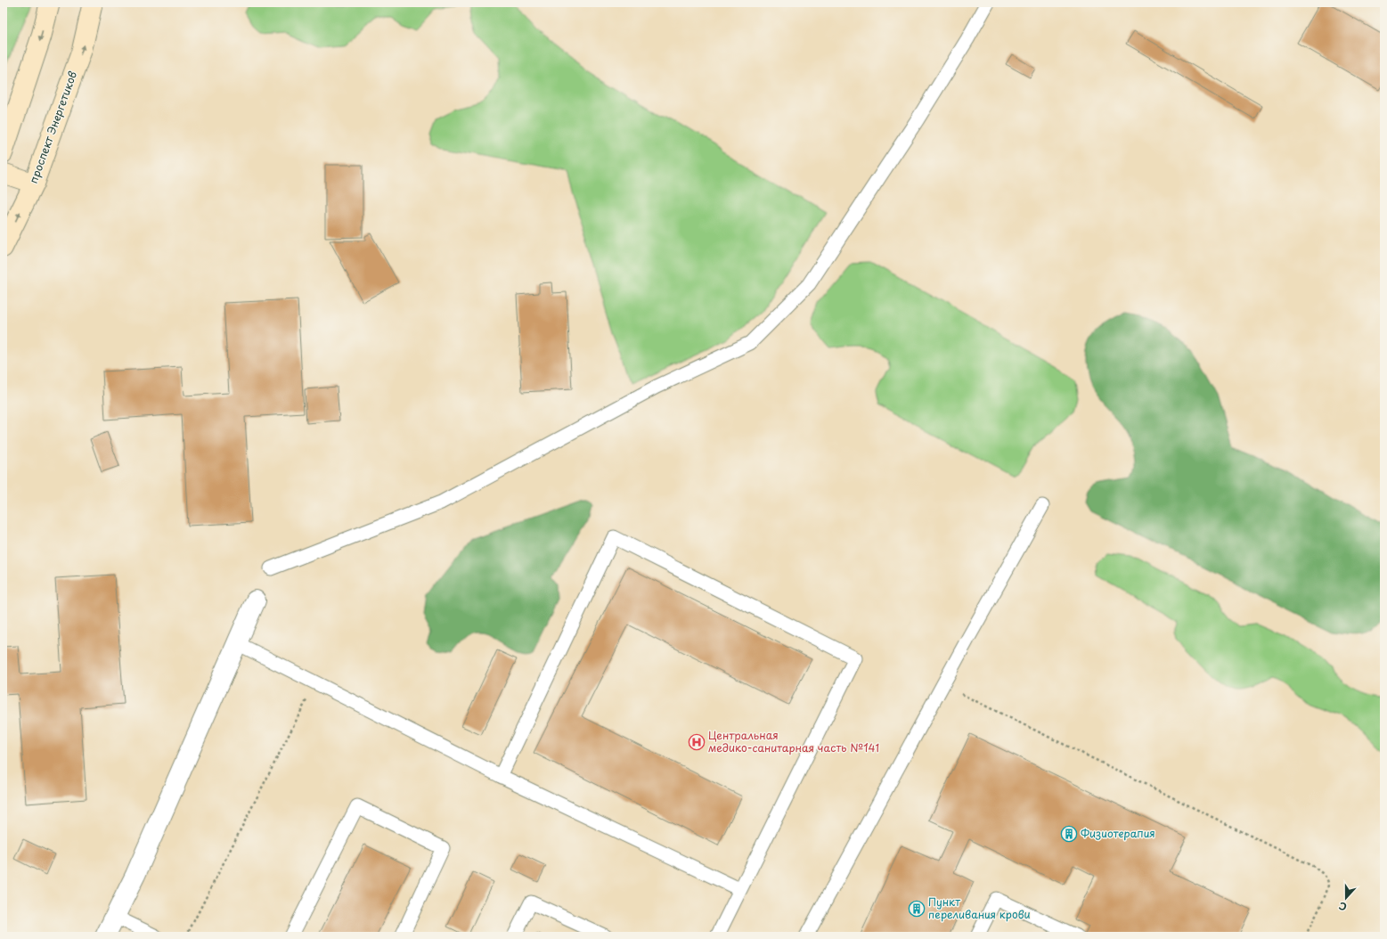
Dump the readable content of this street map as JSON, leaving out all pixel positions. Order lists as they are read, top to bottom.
{
  "streets": {
    "main road": ["проспект Энергетиков"]
  },
  "places": {
    "hospital": ["Центральная медико-санитарная часть №141"],
    "building": ["Физиотерапия", "Пункт переливания крови"]
  },
  "north": "bottom"
}
